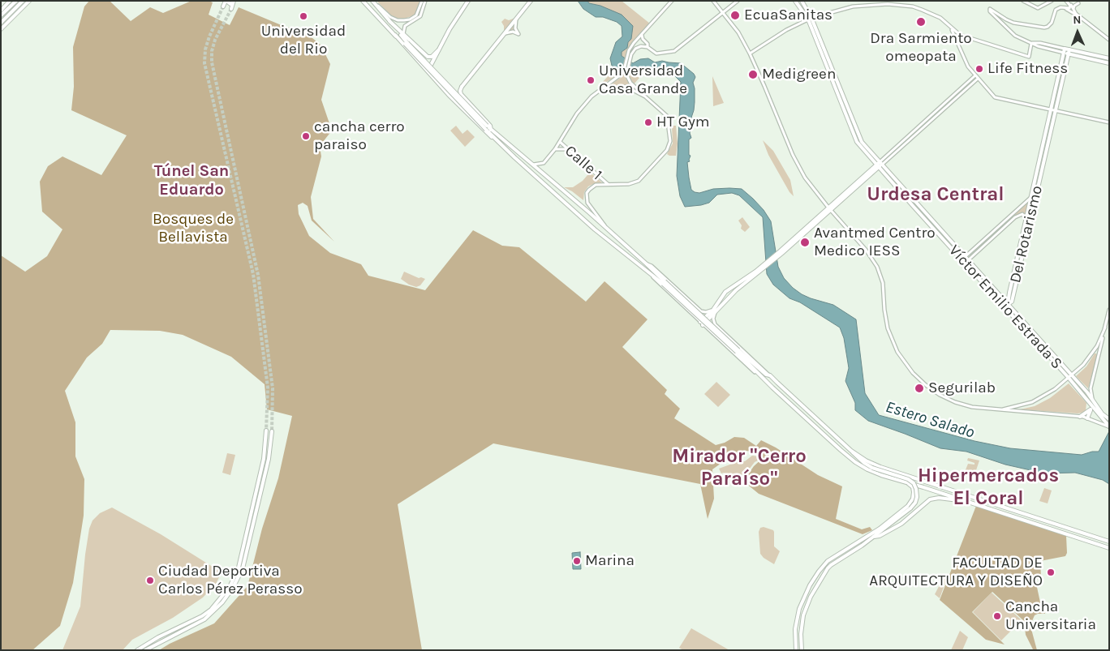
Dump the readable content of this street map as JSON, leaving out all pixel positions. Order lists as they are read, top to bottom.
{
  "streets": {
    "main road": ["Del Rotarismo", "Víctor Emilio Estrada S"],
    "street": ["Calle 1"]
  },
  "crossings": [
    ["Del Rotarismo", "Víctor Emilio Estrada S"]
  ],
  "districts": [
    "Túnel San Eduardo",
    "Urdesa Central",
    "Mirador \"Cerro Paraíso\"",
    "Hipermercados El Coral"
  ],
  "water": ["Estero Salado"],
  "parks": ["Bosques de Bellavista"],
  "places": [
    "EcuaSanitas",
    "Universidad del Rio",
    "Dra Sarmiento omeopata",
    "Life Fitness",
    "Medigreen",
    "Universidad Casa Grande",
    "HT Gym",
    "cancha cerro paraiso",
    "Avantmed Centro Medico IESS",
    "Segurilab",
    "Marina",
    "FACULTAD DE ARQUITECTURA Y DISEÑO",
    "Ciudad Deportiva Carlos Pérez Perasso",
    "Cancha Universitaria"
  ],
  "north": "top"
}
